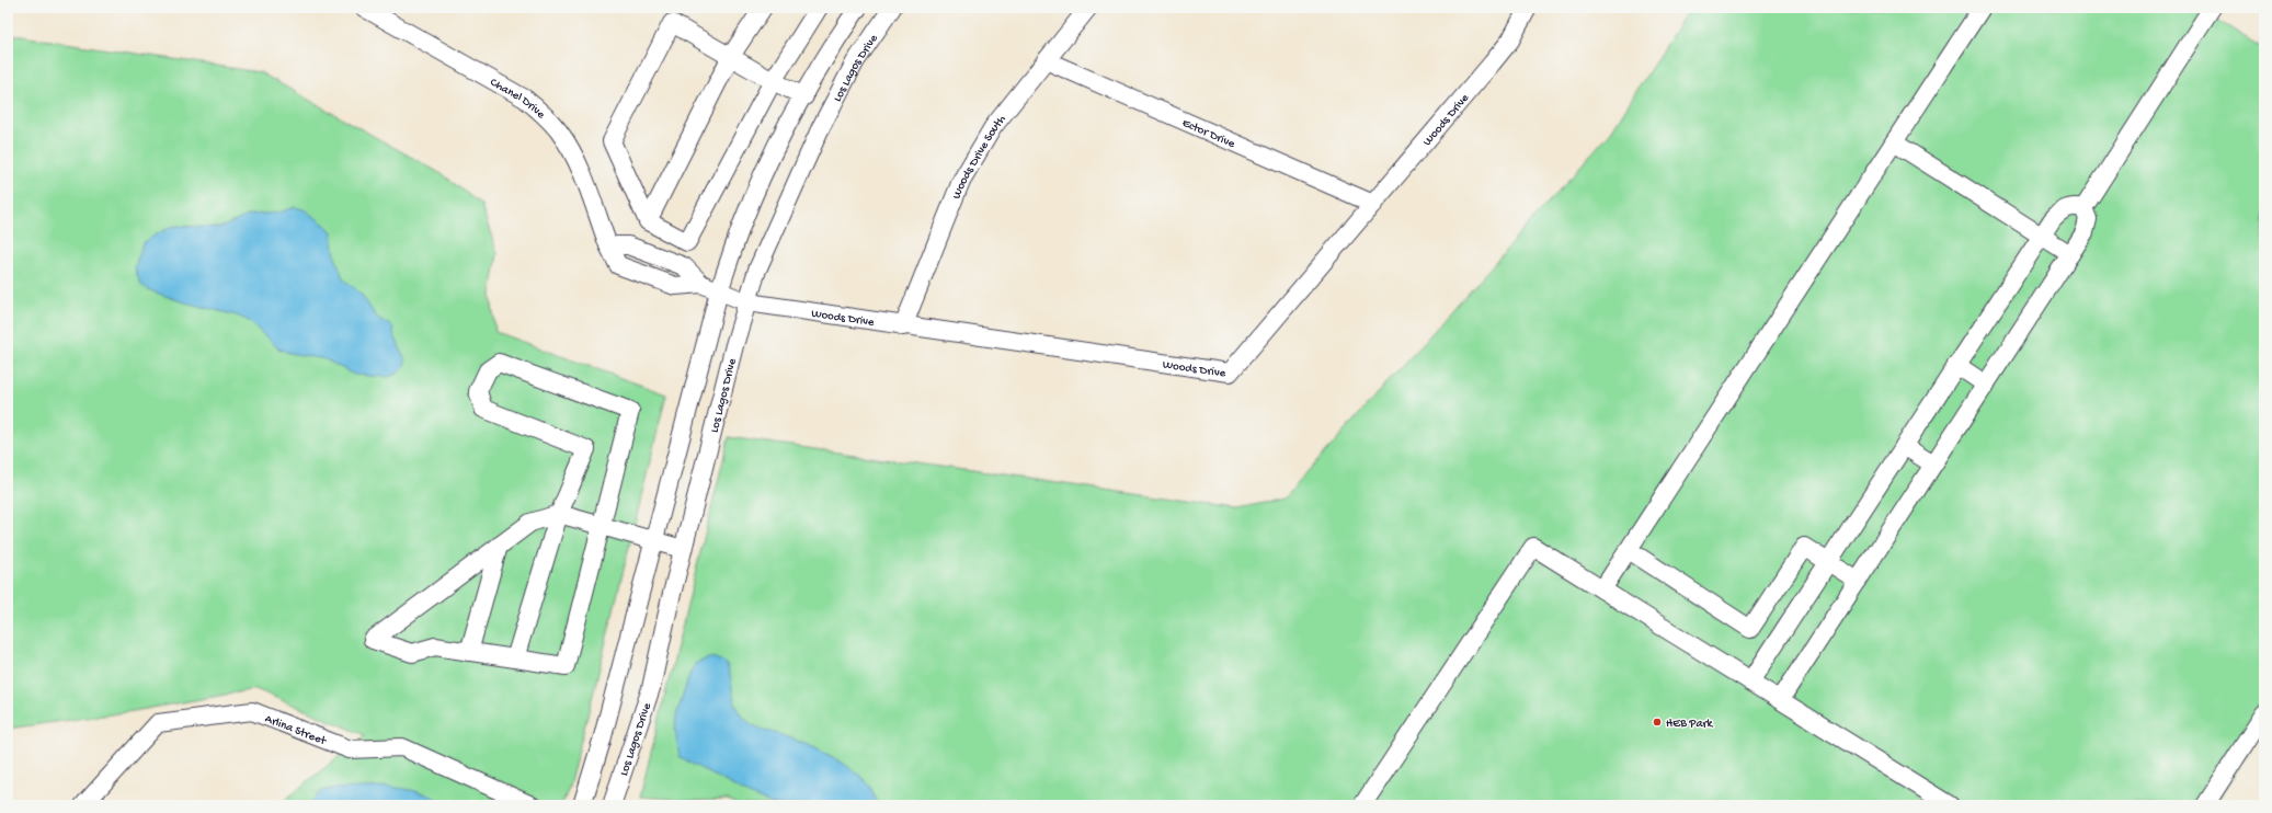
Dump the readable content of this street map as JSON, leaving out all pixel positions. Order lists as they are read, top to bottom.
{
  "streets": {
    "street": [
      "Los Lagos Drive",
      "Chanel Drive",
      "Woods Drive",
      "Ector Drive",
      "Woods Drive South",
      "Arlina Street"
    ]
  },
  "crossings": [
    ["Los Lagos Drive", "Woods Drive"],
    ["Chanel Drive", "Woods Drive"],
    ["Woods Drive", "Ector Drive"],
    ["Woods Drive", "Woods Drive South"],
    ["Ector Drive", "Woods Drive South"]
  ],
  "places": ["HEB Park"]
}
